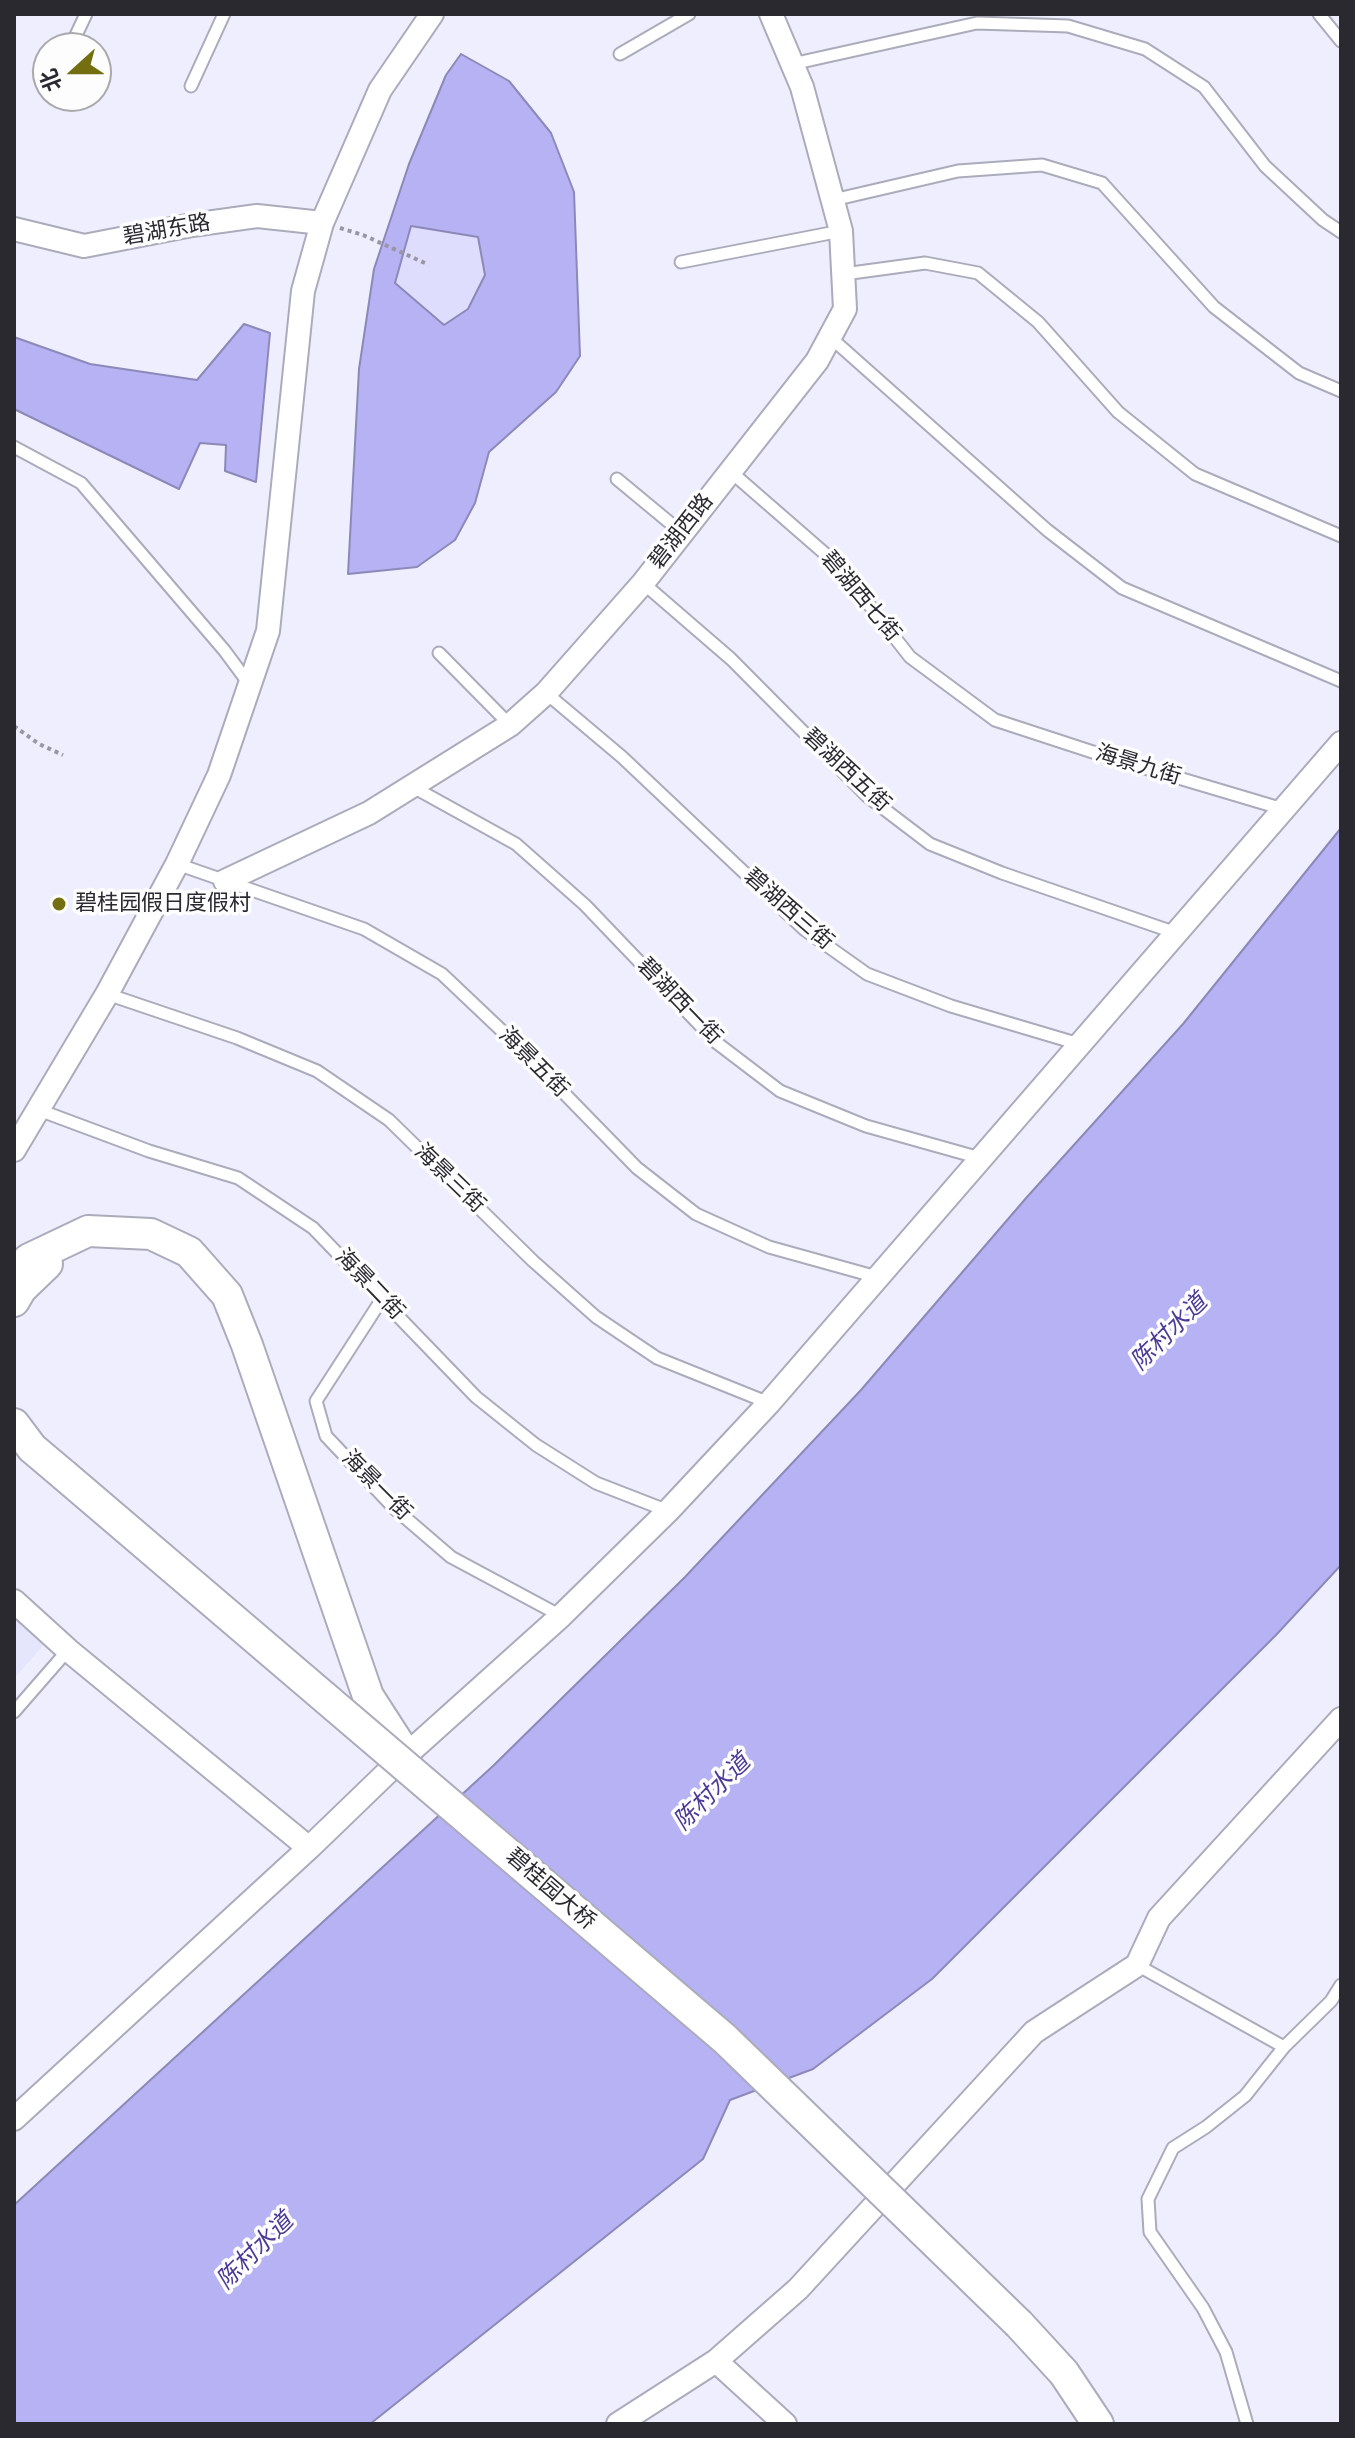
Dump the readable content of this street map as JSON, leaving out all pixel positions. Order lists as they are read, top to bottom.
{
  "streets": {
    "main road": ["碧桂园大桥"],
    "street": ["碧湖东路", "碧湖西路"],
    "lane": [
      "碧湖西七街",
      "海景九街",
      "碧湖西五街",
      "碧湖西三街",
      "碧湖西一街",
      "海景五街",
      "海景三街",
      "海景二街",
      "海景一街"
    ]
  },
  "crossings": [
    ["碧湖西路", "碧湖西七街"],
    ["碧湖西路", "碧湖西五街"],
    ["碧湖西路", "碧湖西三街"],
    ["碧湖西路", "碧湖西一街"],
    ["碧湖西路", "海景五街"],
    ["碧湖西七街", "海景九街"],
    ["海景二街", "海景一街"]
  ],
  "water": ["陈村水道"],
  "places": ["碧桂园假日度假村"],
  "north": "left"
}
